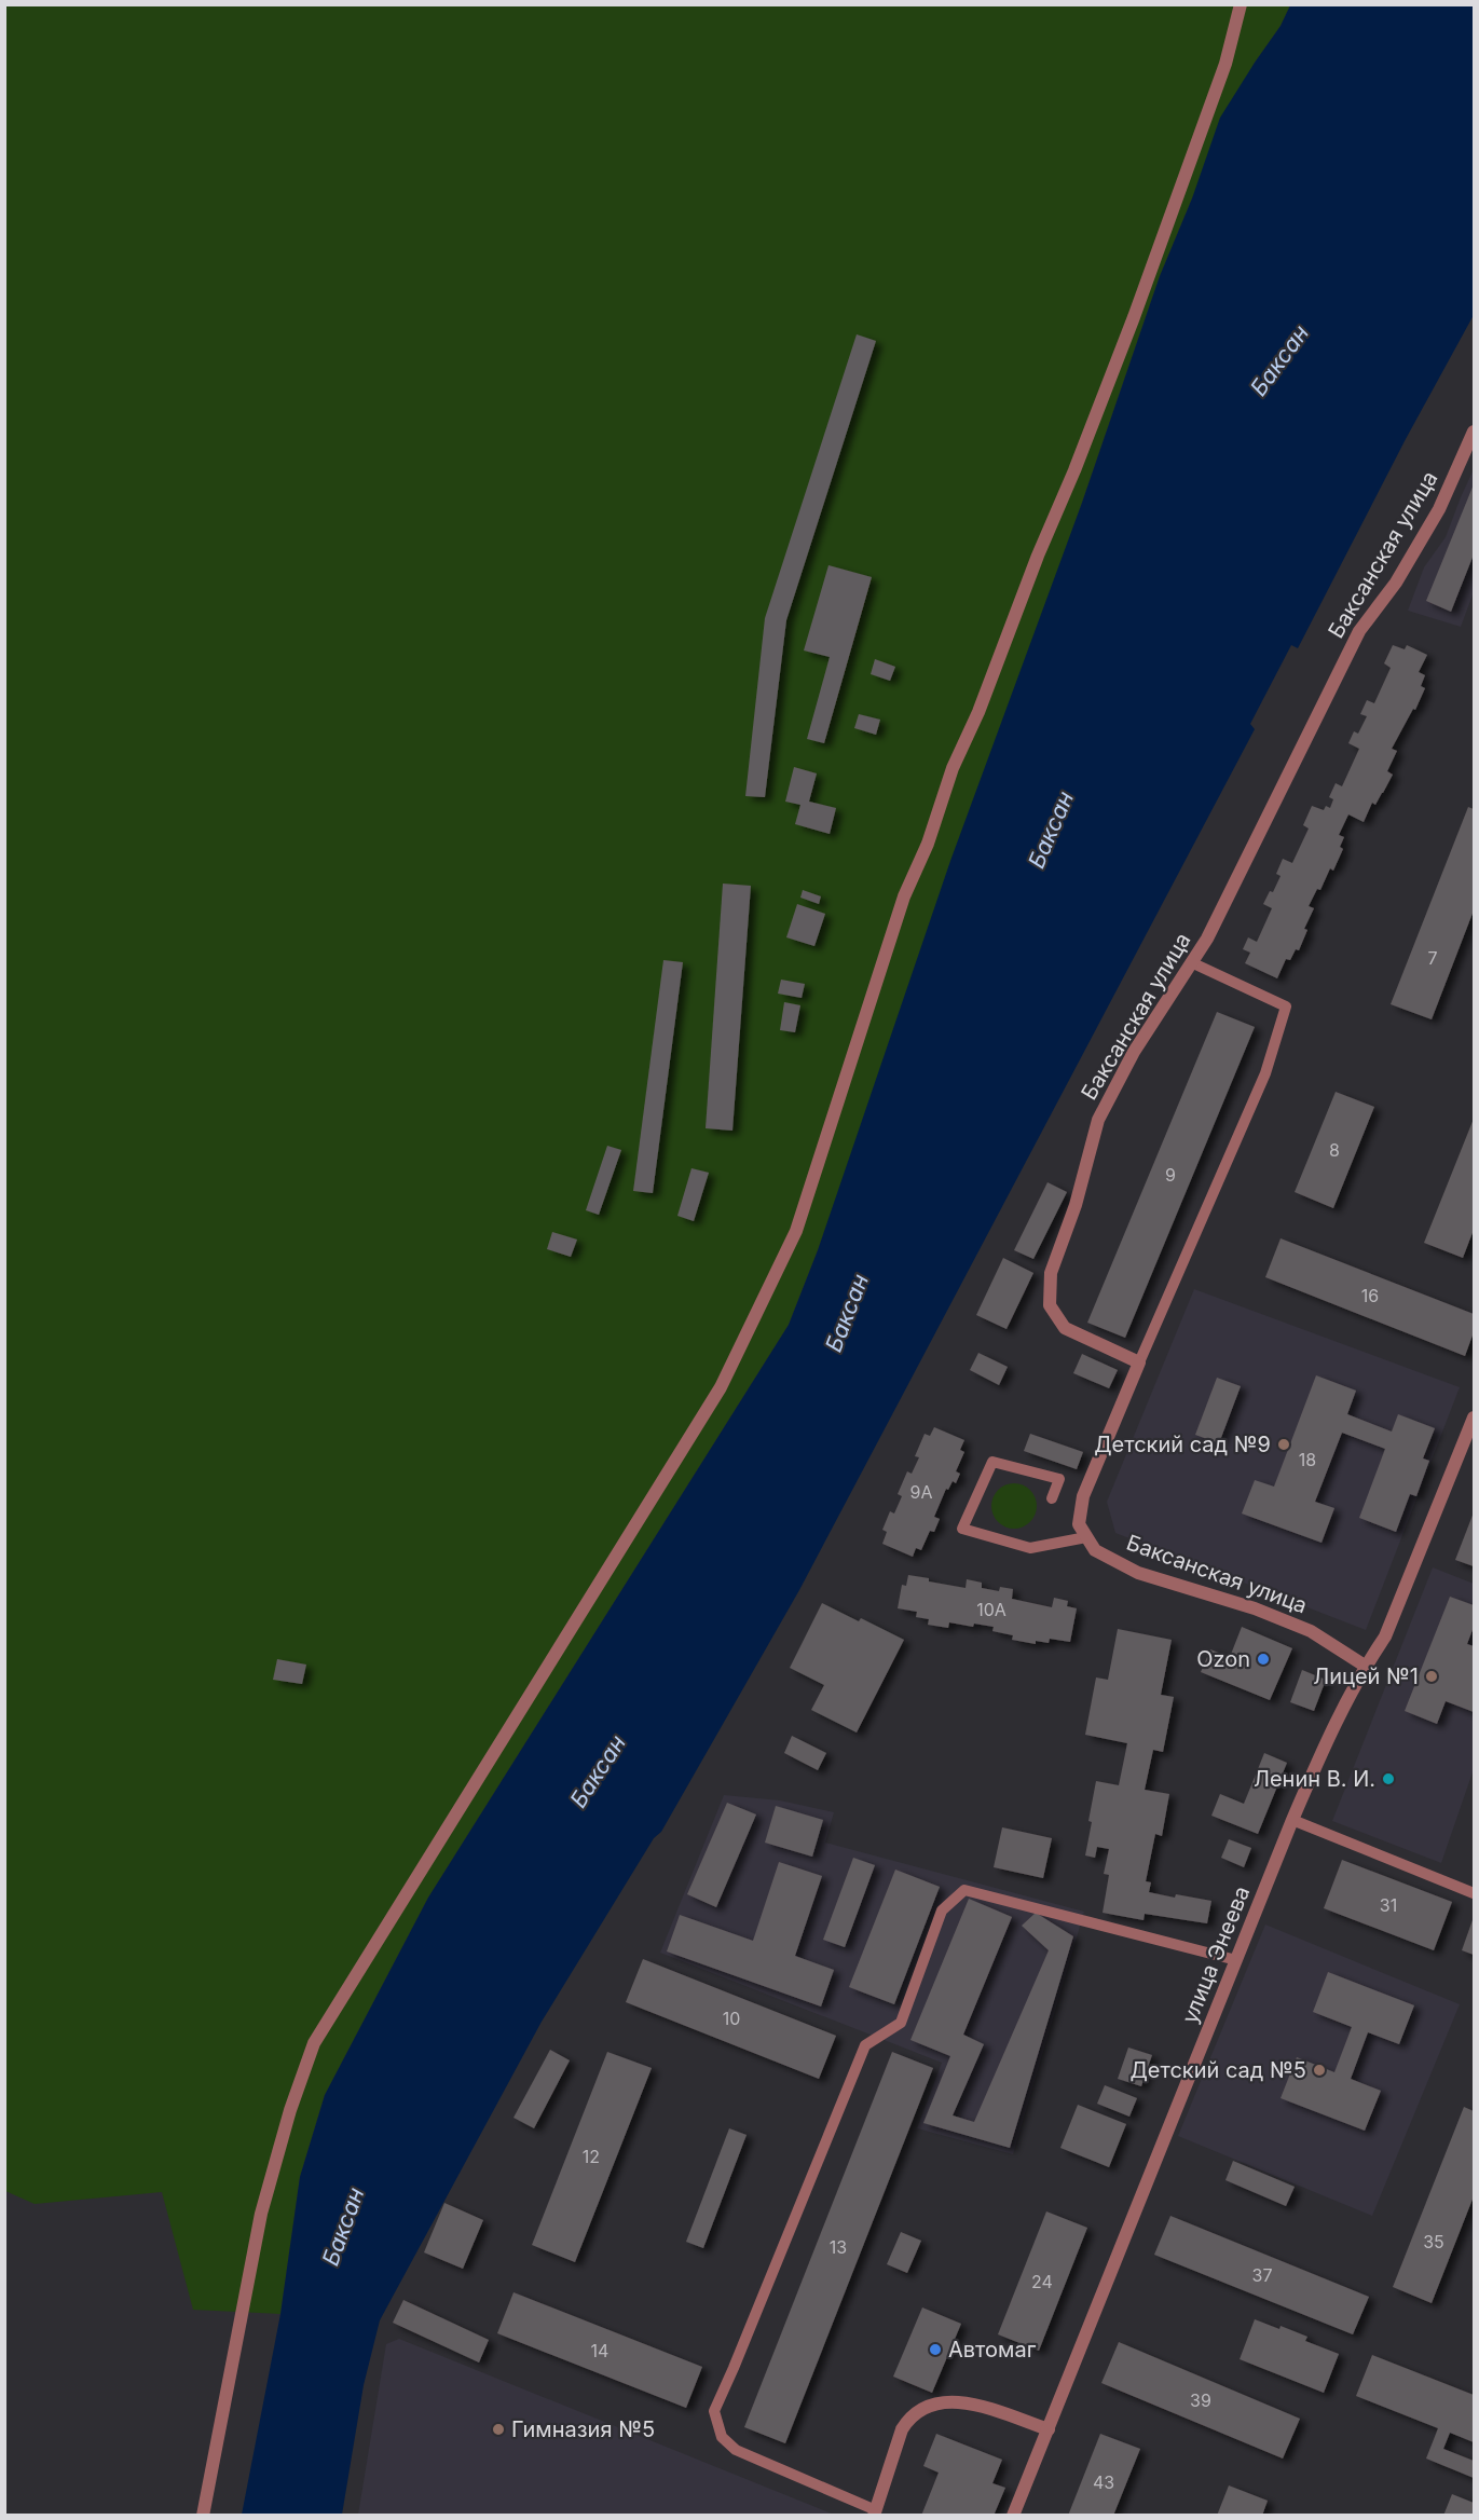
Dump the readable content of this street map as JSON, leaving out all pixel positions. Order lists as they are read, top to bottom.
{
  "streets": {
    "street": ["Баксанская улица", "улица Энеева"]
  },
  "crossings": [
    ["Баксанская улица", "улица Энеева"]
  ],
  "water": ["Баксан"],
  "places": [
    "Детский сад №9",
    "Ozon",
    "Лицей №1",
    "Ленин В. И.",
    "Детский сад №5",
    "Автомаг",
    "Гимназия №5"
  ],
  "house_numbers": [
    "7",
    "8",
    "9",
    "16",
    "18",
    "9А",
    "10А",
    "31",
    "10",
    "12",
    "35",
    "13",
    "37",
    "24",
    "14",
    "39",
    "43"
  ]
}
